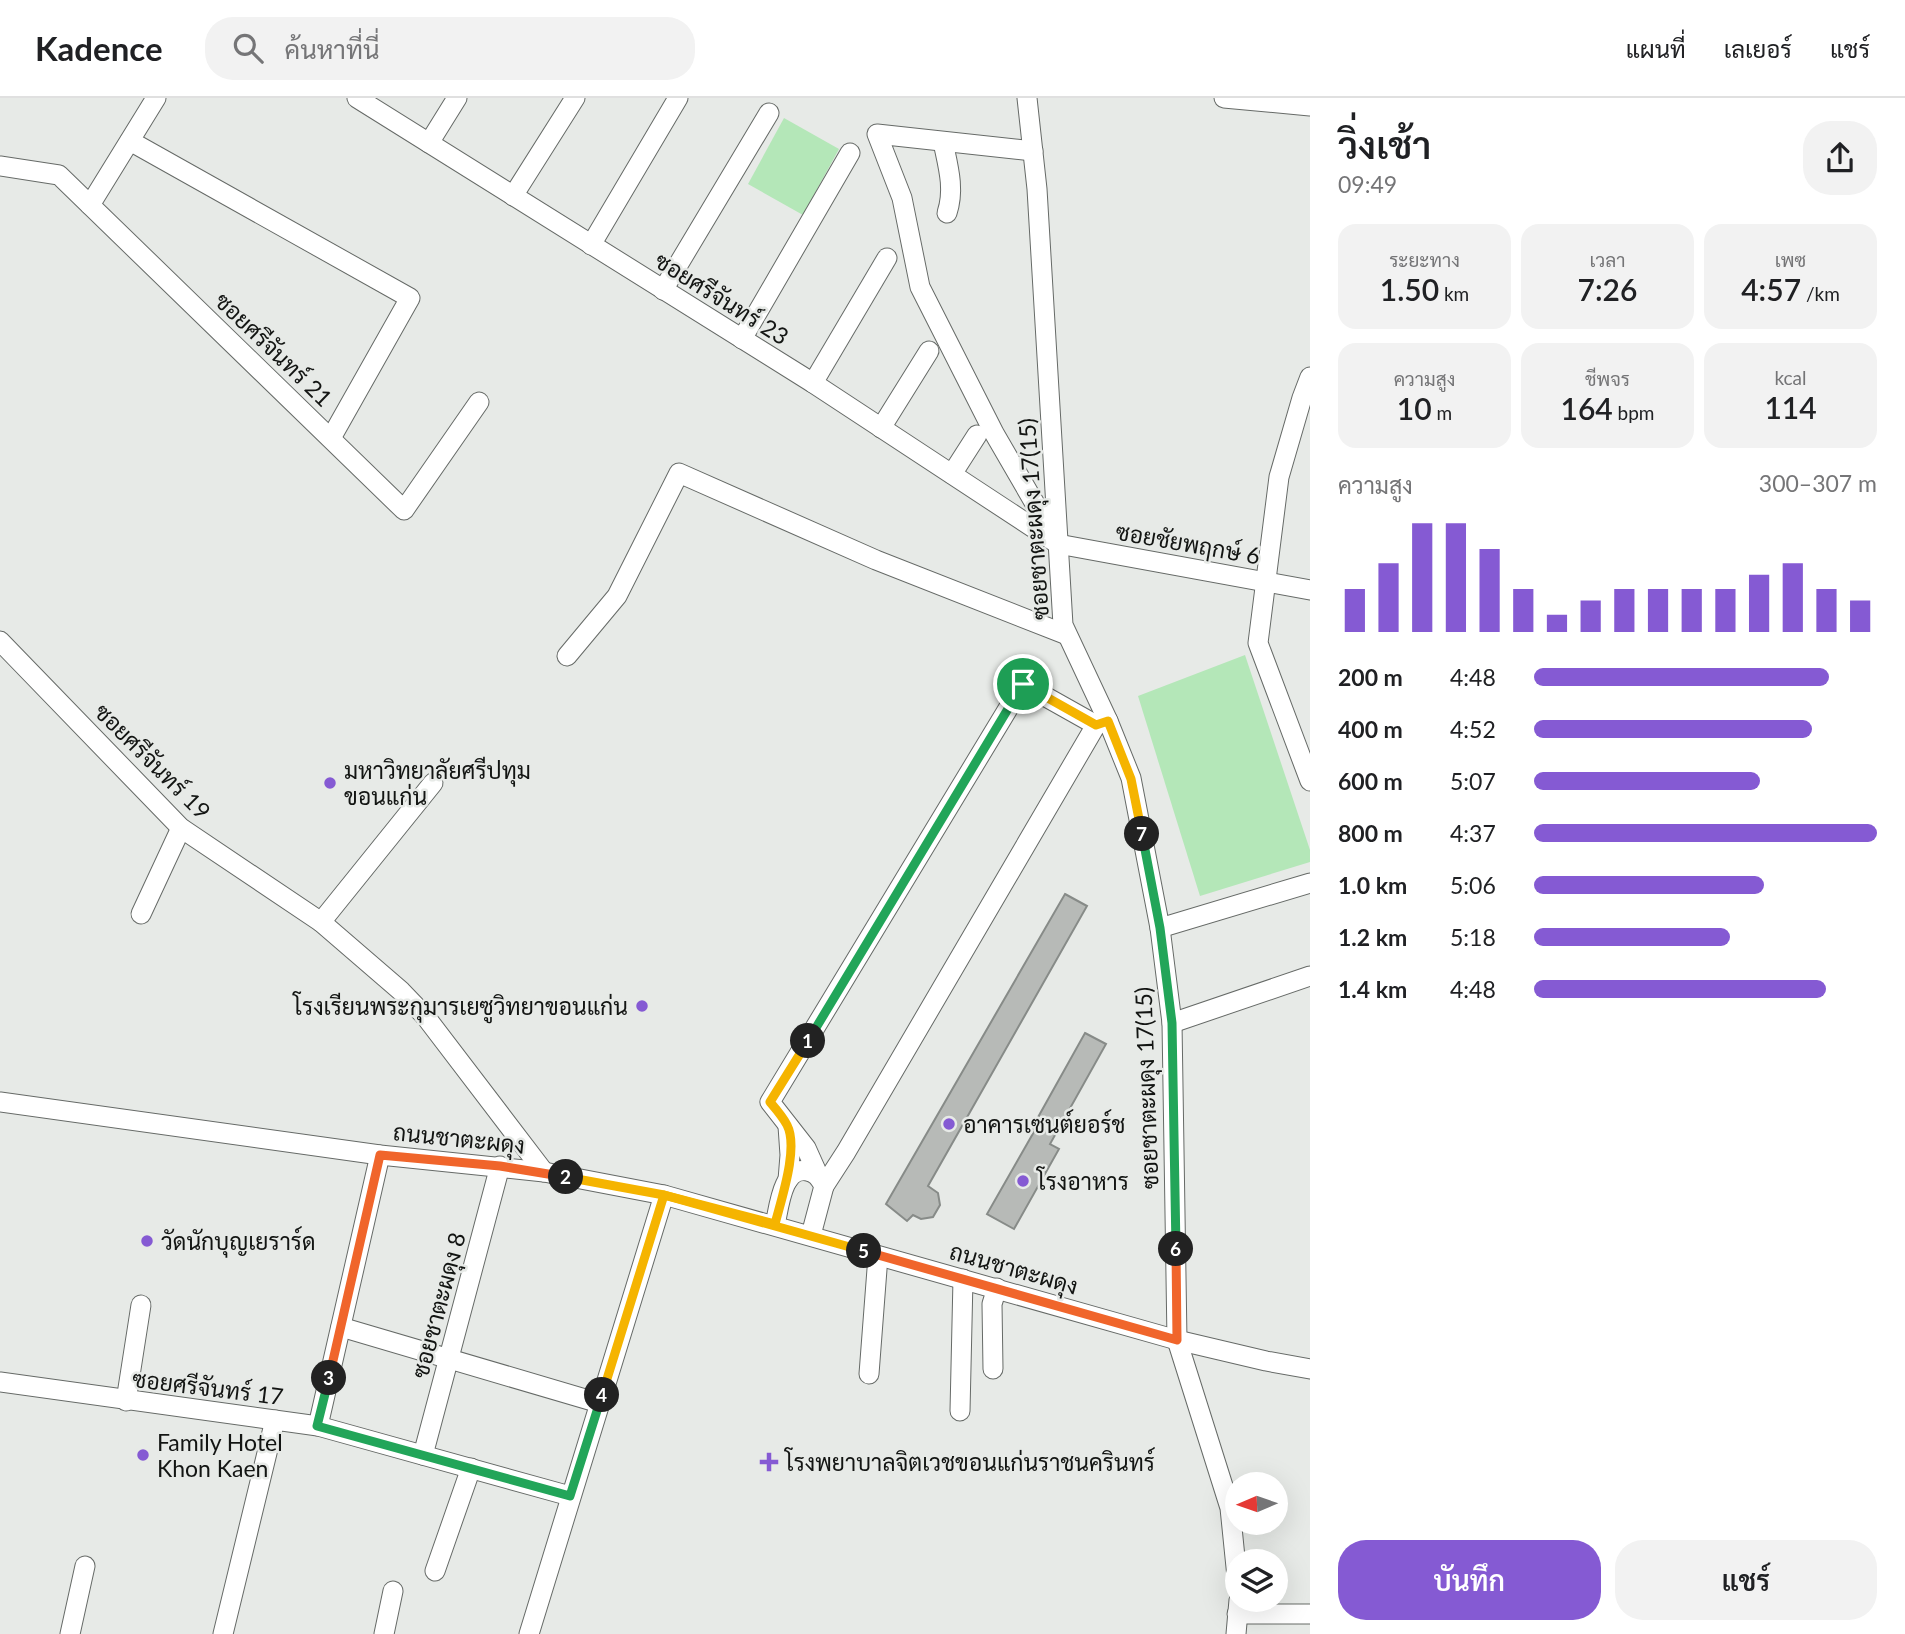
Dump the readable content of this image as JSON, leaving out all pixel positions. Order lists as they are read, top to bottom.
{
  "streets": {
    "street": [
      "ซอยศรีจันทร์ 23",
      "ซอยศรีจันทร์ 21",
      "ซอยชาตะผดุง 17(15)",
      "ซอยชัยพฤกษ์ 6",
      "ซอยศรีจันทร์ 19",
      "ถนนชาตะผดุง",
      "ซอยชาตะผดุง 8",
      "ซอยศรีจันทร์ 17"
    ]
  },
  "crossings": [
    ["ซอยศรีจันทร์ 23", "ซอยชาตะผดุง 17(15)"],
    ["ซอยศรีจันทร์ 23", "ซอยชัยพฤกษ์ 6"],
    ["ซอยชาตะผดุง 17(15)", "ซอยชัยพฤกษ์ 6"],
    ["ซอยชาตะผดุง 17(15)", "ถนนชาตะผดุง"],
    ["ซอยศรีจันทร์ 19", "ถนนชาตะผดุง"],
    ["ถนนชาตะผดุง", "ซอยชาตะผดุง 8"],
    ["ซอยชาตะผดุง 8", "ซอยศรีจันทร์ 17"]
  ],
  "places": {
    "other": [
      "มหาวิทยาลัยศรีปทุม ขอนแก่น",
      "โรงเรียนพระกุมารเยซูวิทยาขอนแก่น",
      "อาคารเซนต์ยอร์ช",
      "โรงอาหาร",
      "วัดนักบุญเยราร์ด",
      "Family Hotel Khon Kaen"
    ],
    "health": ["โรงพยาบาลจิตเวชขอนแก่นราชนครินทร์"]
  },
  "north": "left",
  "page": {
    "header": "Kadence",
    "search": "ค้นหาที่นี่",
    "nav": ["แผนที่", "เลเยอร์", "แชร์"],
    "heading": ["วิ่งเช้า", "09:49"],
    "stats": [
      ["ระยะทาง", "1.50 km"],
      ["เวลา", "7:26"],
      ["เพซ", "4:57 /km"],
      ["ความสูง", "10 m"],
      ["ชีพจร", "164 bpm"],
      ["kcal", "114"]
    ],
    "chart": ["ความสูง", "300–307 m"],
    "list": [
      {
        "name": "200 m",
        "note": "4:48"
      },
      {
        "name": "400 m",
        "note": "4:52"
      },
      {
        "name": "600 m",
        "note": "5:07"
      },
      {
        "name": "800 m",
        "note": "4:37"
      },
      {
        "name": "1.0 km",
        "note": "5:06"
      },
      {
        "name": "1.2 km",
        "note": "5:18"
      },
      {
        "name": "1.4 km",
        "note": "4:48"
      }
    ],
    "pins": [
      "7",
      "1",
      "2",
      "6",
      "5",
      "3",
      "4"
    ],
    "buttons": ["บันทึก", "แชร์"]
  }
}
